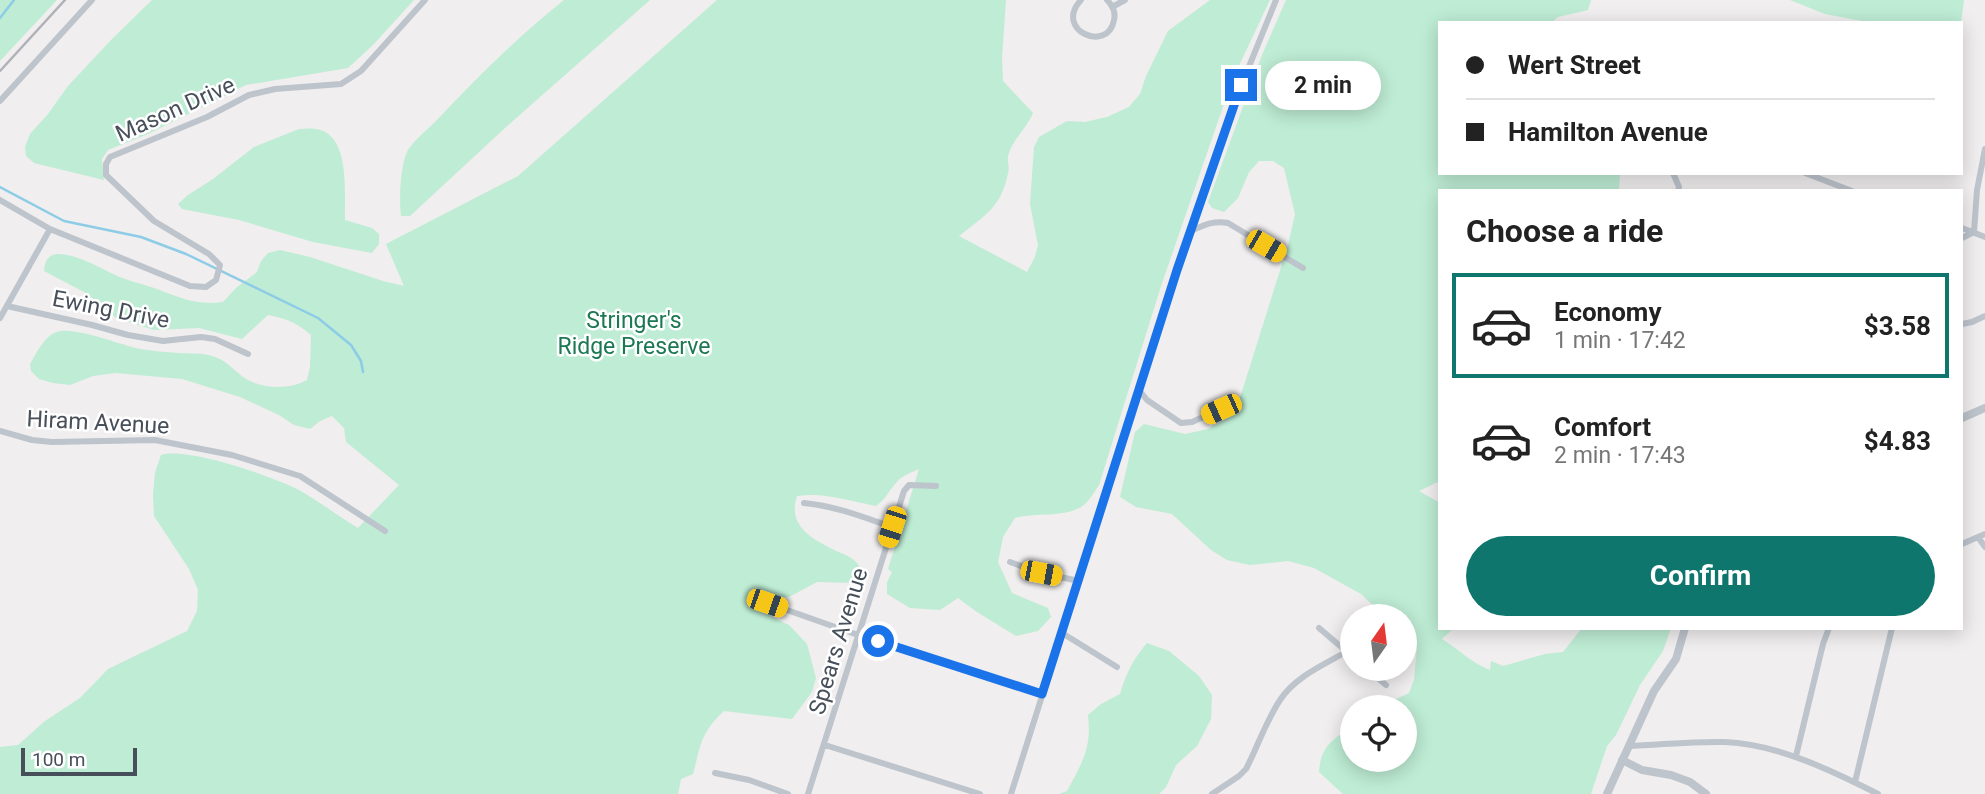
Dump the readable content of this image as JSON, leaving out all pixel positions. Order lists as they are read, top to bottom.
{
  "streets": {
    "street": [
      "Mason Drive",
      "Ewing Drive",
      "Hiram Avenue",
      "Spears Avenue"
    ]
  },
  "parks": ["Stringer's Ridge Preserve"],
  "scale_bar": "100 m",
  "north": "top",
  "page": {
    "banner": ["Wert Street", "Hamilton Avenue"],
    "bubble": "2 min",
    "heading": "Choose a ride",
    "list": [
      {
        "name": "Economy",
        "note": "1 min · 17:42",
        "value": "$3.58"
      },
      {
        "name": "Comfort",
        "note": "2 min · 17:43",
        "value": "$4.83"
      }
    ],
    "buttons": "Confirm",
    "scale": "100 m"
  }
}
